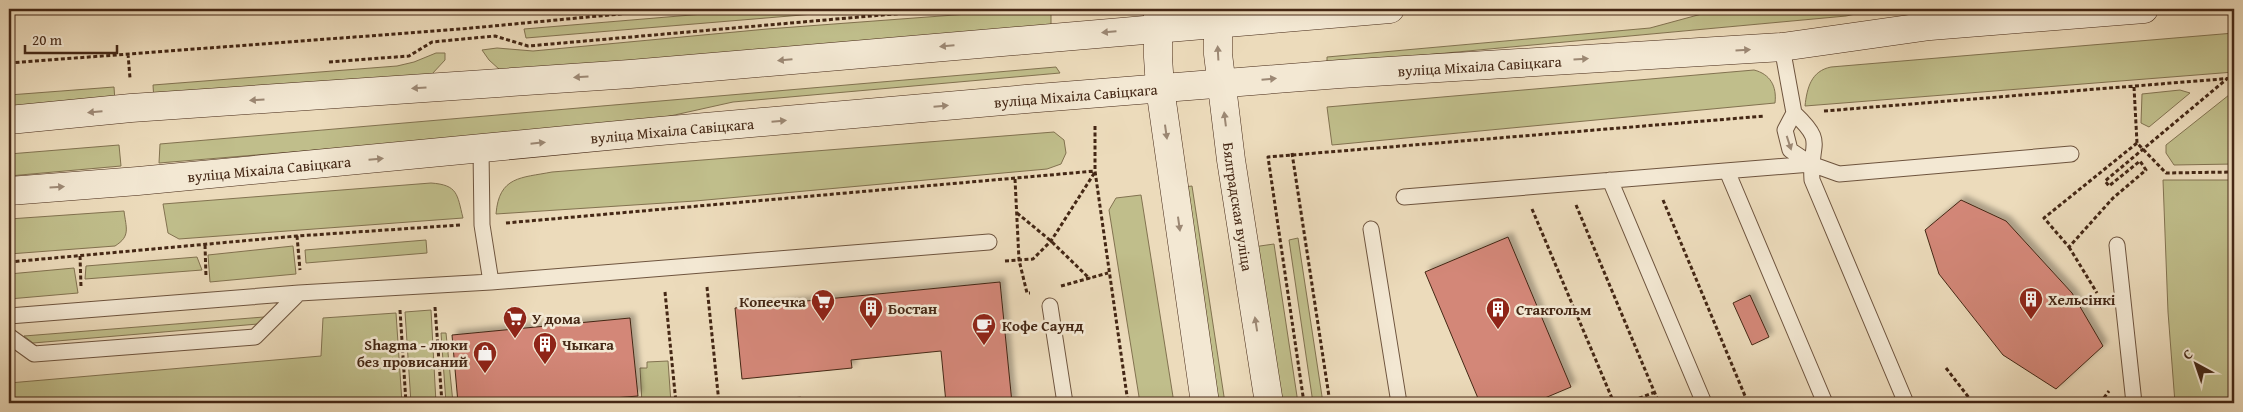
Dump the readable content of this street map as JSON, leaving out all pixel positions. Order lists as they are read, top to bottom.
{
  "streets": {
    "street": ["вуліца Міхаіла Савіцкага", "Бялградская вуліца"]
  },
  "crossings": [
    ["вуліца Міхаіла Савіцкага", "Бялградская вуліца"]
  ],
  "places": {
    "building": [
      "Хельсінкі",
      "Бостан",
      "Стакгольм",
      "Чыкага"
    ],
    "supermarket": ["Копеечка", "У дома"],
    "cafe": ["Кофе Саунд"],
    "shop": ["Shagma - люки без провисаний"]
  },
  "scale_bar": "20 m",
  "north": "top left"
}
